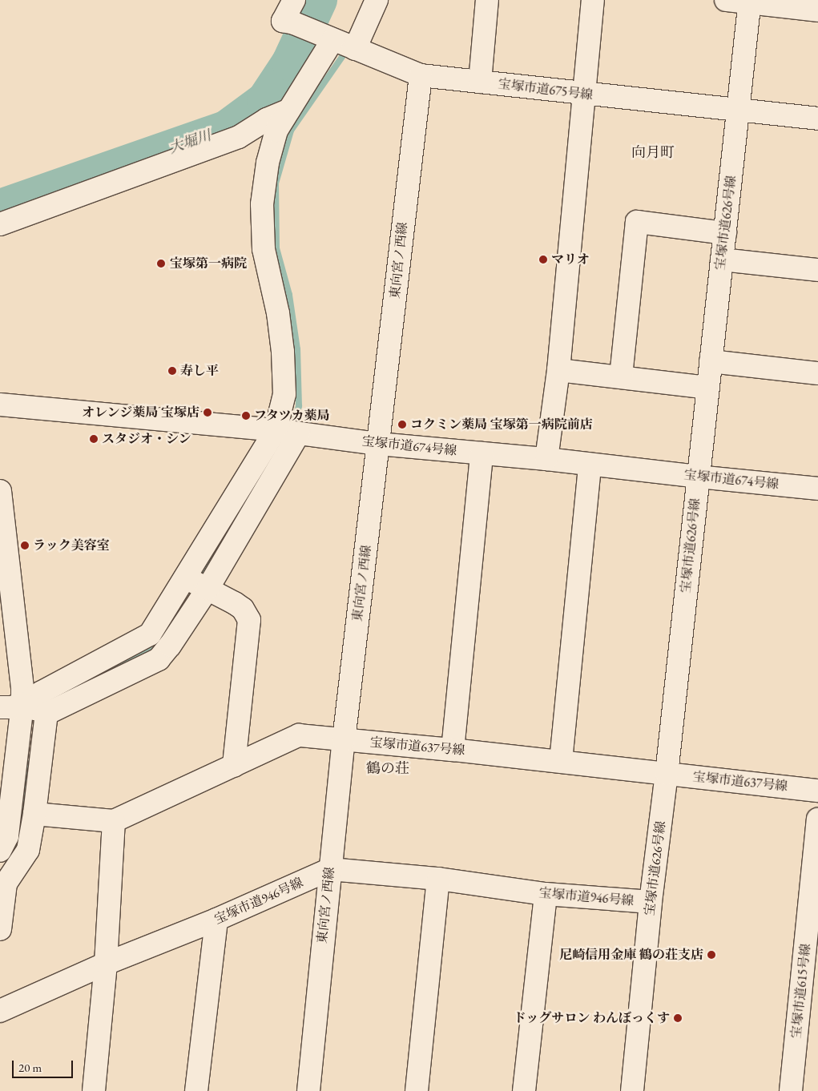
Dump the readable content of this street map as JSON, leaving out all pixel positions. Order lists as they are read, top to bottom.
{
  "streets": {
    "street": [
      "宝塚市道675号線",
      "宝塚市道626号線",
      "東向宮ノ西線",
      "宝塚市道674号線",
      "宝塚市道637号線",
      "宝塚市道946号線",
      "宝塚市道615号線"
    ]
  },
  "crossings": [
    ["宝塚市道675号線", "宝塚市道626号線"],
    ["宝塚市道675号線", "東向宮ノ西線"],
    ["宝塚市道626号線", "宝塚市道674号線"],
    ["宝塚市道626号線", "宝塚市道637号線"],
    ["宝塚市道626号線", "宝塚市道946号線"],
    ["東向宮ノ西線", "宝塚市道674号線"],
    ["東向宮ノ西線", "宝塚市道637号線"],
    ["東向宮ノ西線", "宝塚市道946号線"]
  ],
  "districts": ["向月町", "鶴の荘"],
  "water": ["大堀川"],
  "places": [
    "マリオ",
    "宝塚第一病院",
    "寿し平",
    "オレンジ薬局 宝塚店",
    "フタツカ薬局",
    "コクミン薬局 宝塚第一病院前店",
    "スタジオ・シン",
    "ラック美容室",
    "尼崎信用金庫 鶴の荘支店",
    "ドッグサロン わんぼっくす"
  ],
  "scale_bar": "20 m"
}
